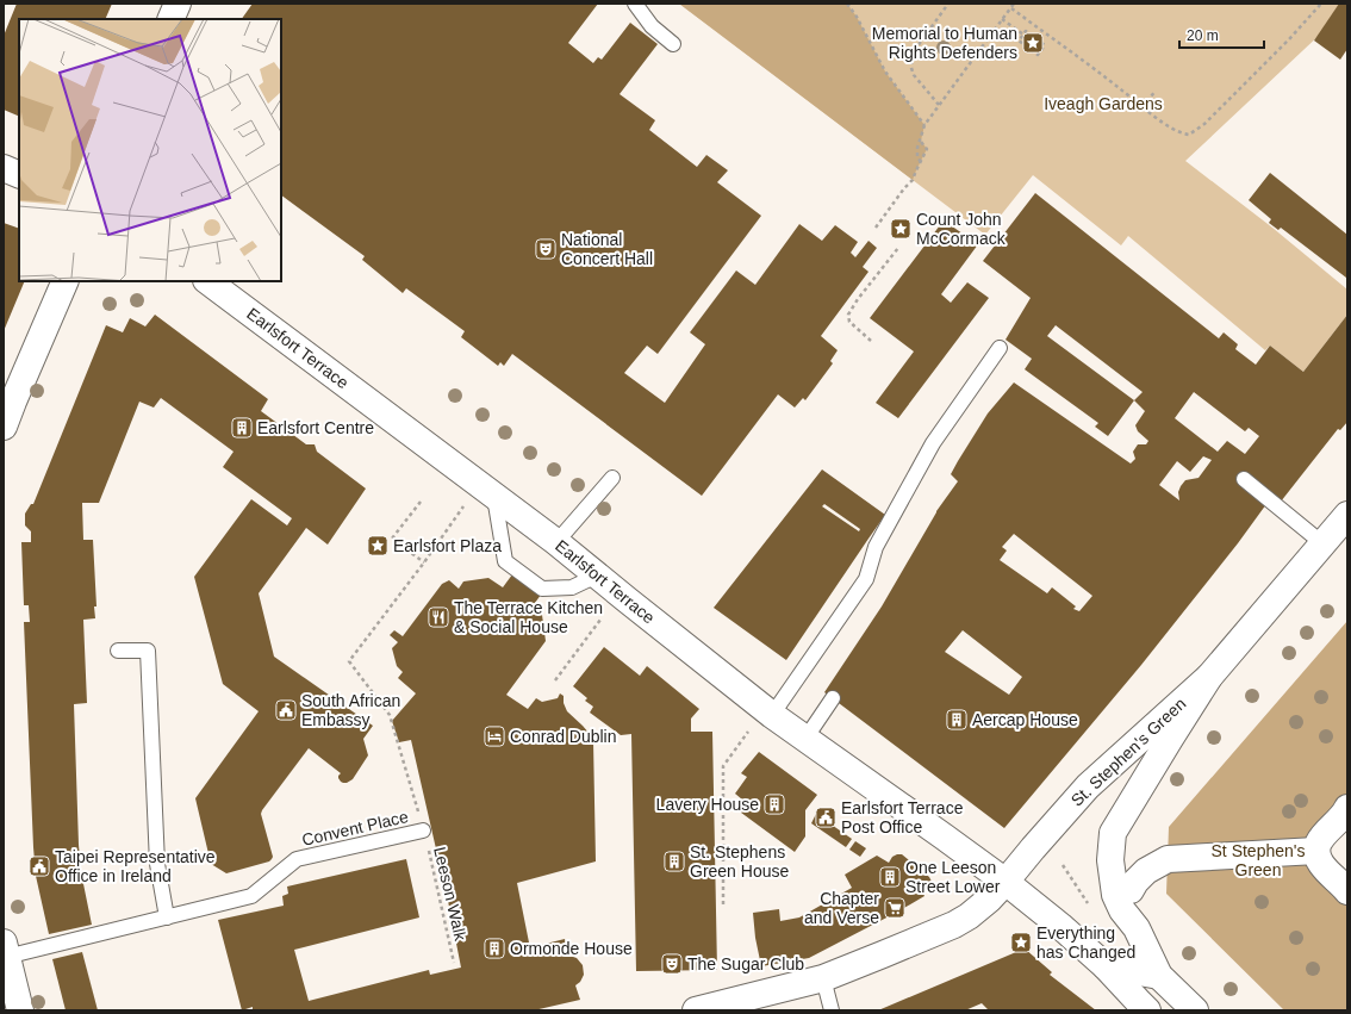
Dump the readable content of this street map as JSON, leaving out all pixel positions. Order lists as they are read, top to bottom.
{
  "streets": {
    "main road": ["Earlsfort Terrace", "St. Stephen's Green"],
    "lane": ["Convent Place"],
    "path": ["Leeson Walk"]
  },
  "crossings": [
    ["Earlsfort Terrace", "St. Stephen's Green"],
    ["Convent Place", "Leeson Walk"]
  ],
  "parks": ["Iveagh Gardens", "St Stephen's Green"],
  "places": {
    "place": [
      "Memorial to Human Rights Defenders",
      "Count John McCormack",
      "Earlsfort Plaza",
      "Everything has Changed"
    ],
    "theatre": ["National Concert Hall", "The Sugar Club"],
    "building": [
      "Earlsfort Centre",
      "Aercap House",
      "Lavery House",
      "St. Stephens Green House",
      "One Leeson Street Lower",
      "Ormonde House"
    ],
    "restaurant": ["The Terrace Kitchen & Social House"],
    "public building": ["South African Embassy", "Earlsfort Terrace Post Office", "Taipei Representative Office in Ireland"],
    "hotel": ["Conrad Dublin"],
    "supermarket": ["Chapter and Verse"]
  },
  "scale_bar": "20 m"
}
